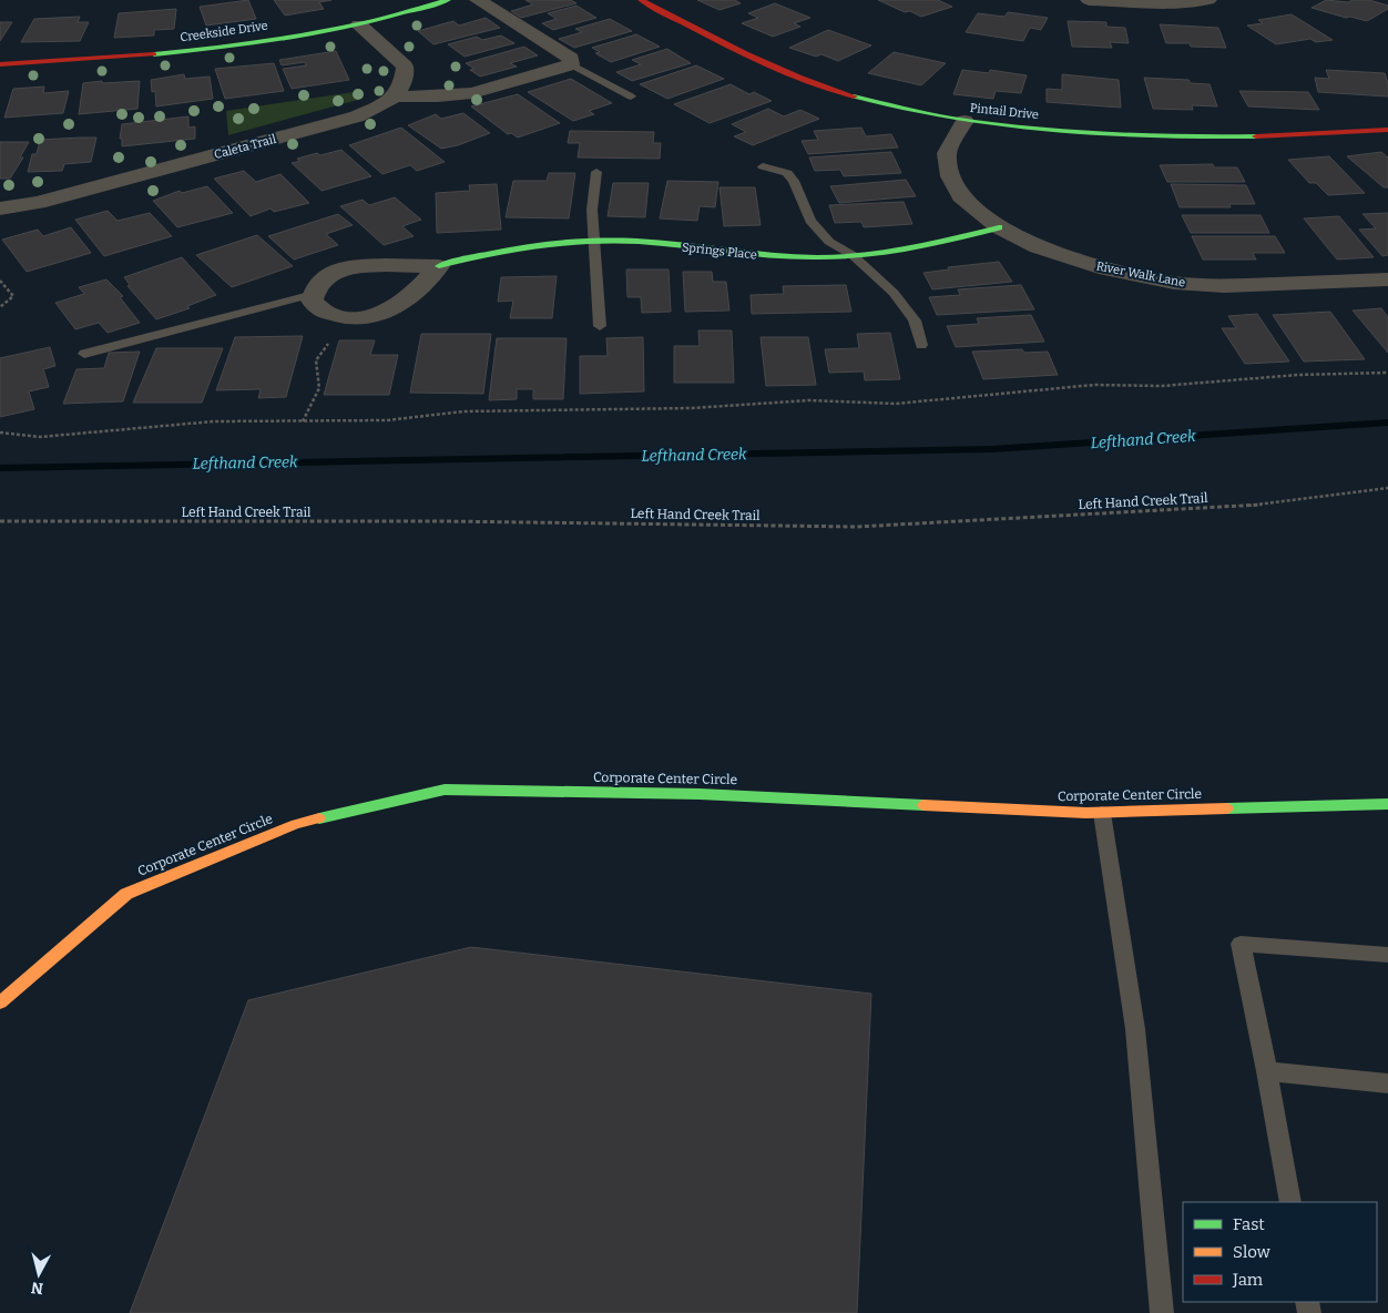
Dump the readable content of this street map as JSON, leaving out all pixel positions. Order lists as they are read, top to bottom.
{
  "streets": {
    "street": [
      "Creekside Drive",
      "Pintail Drive",
      "Caleta Trail",
      "Springs Place",
      "River Walk Lane",
      "Corporate Center Circle"
    ],
    "path": ["Left Hand Creek Trail"]
  },
  "crossings": [
    ["Pintail Drive", "River Walk Lane"],
    ["Springs Place", "River Walk Lane"]
  ],
  "water": ["Lefthand Creek"],
  "legend": ["Fast", "Slow", "Jam"],
  "north": "bottom"
}
